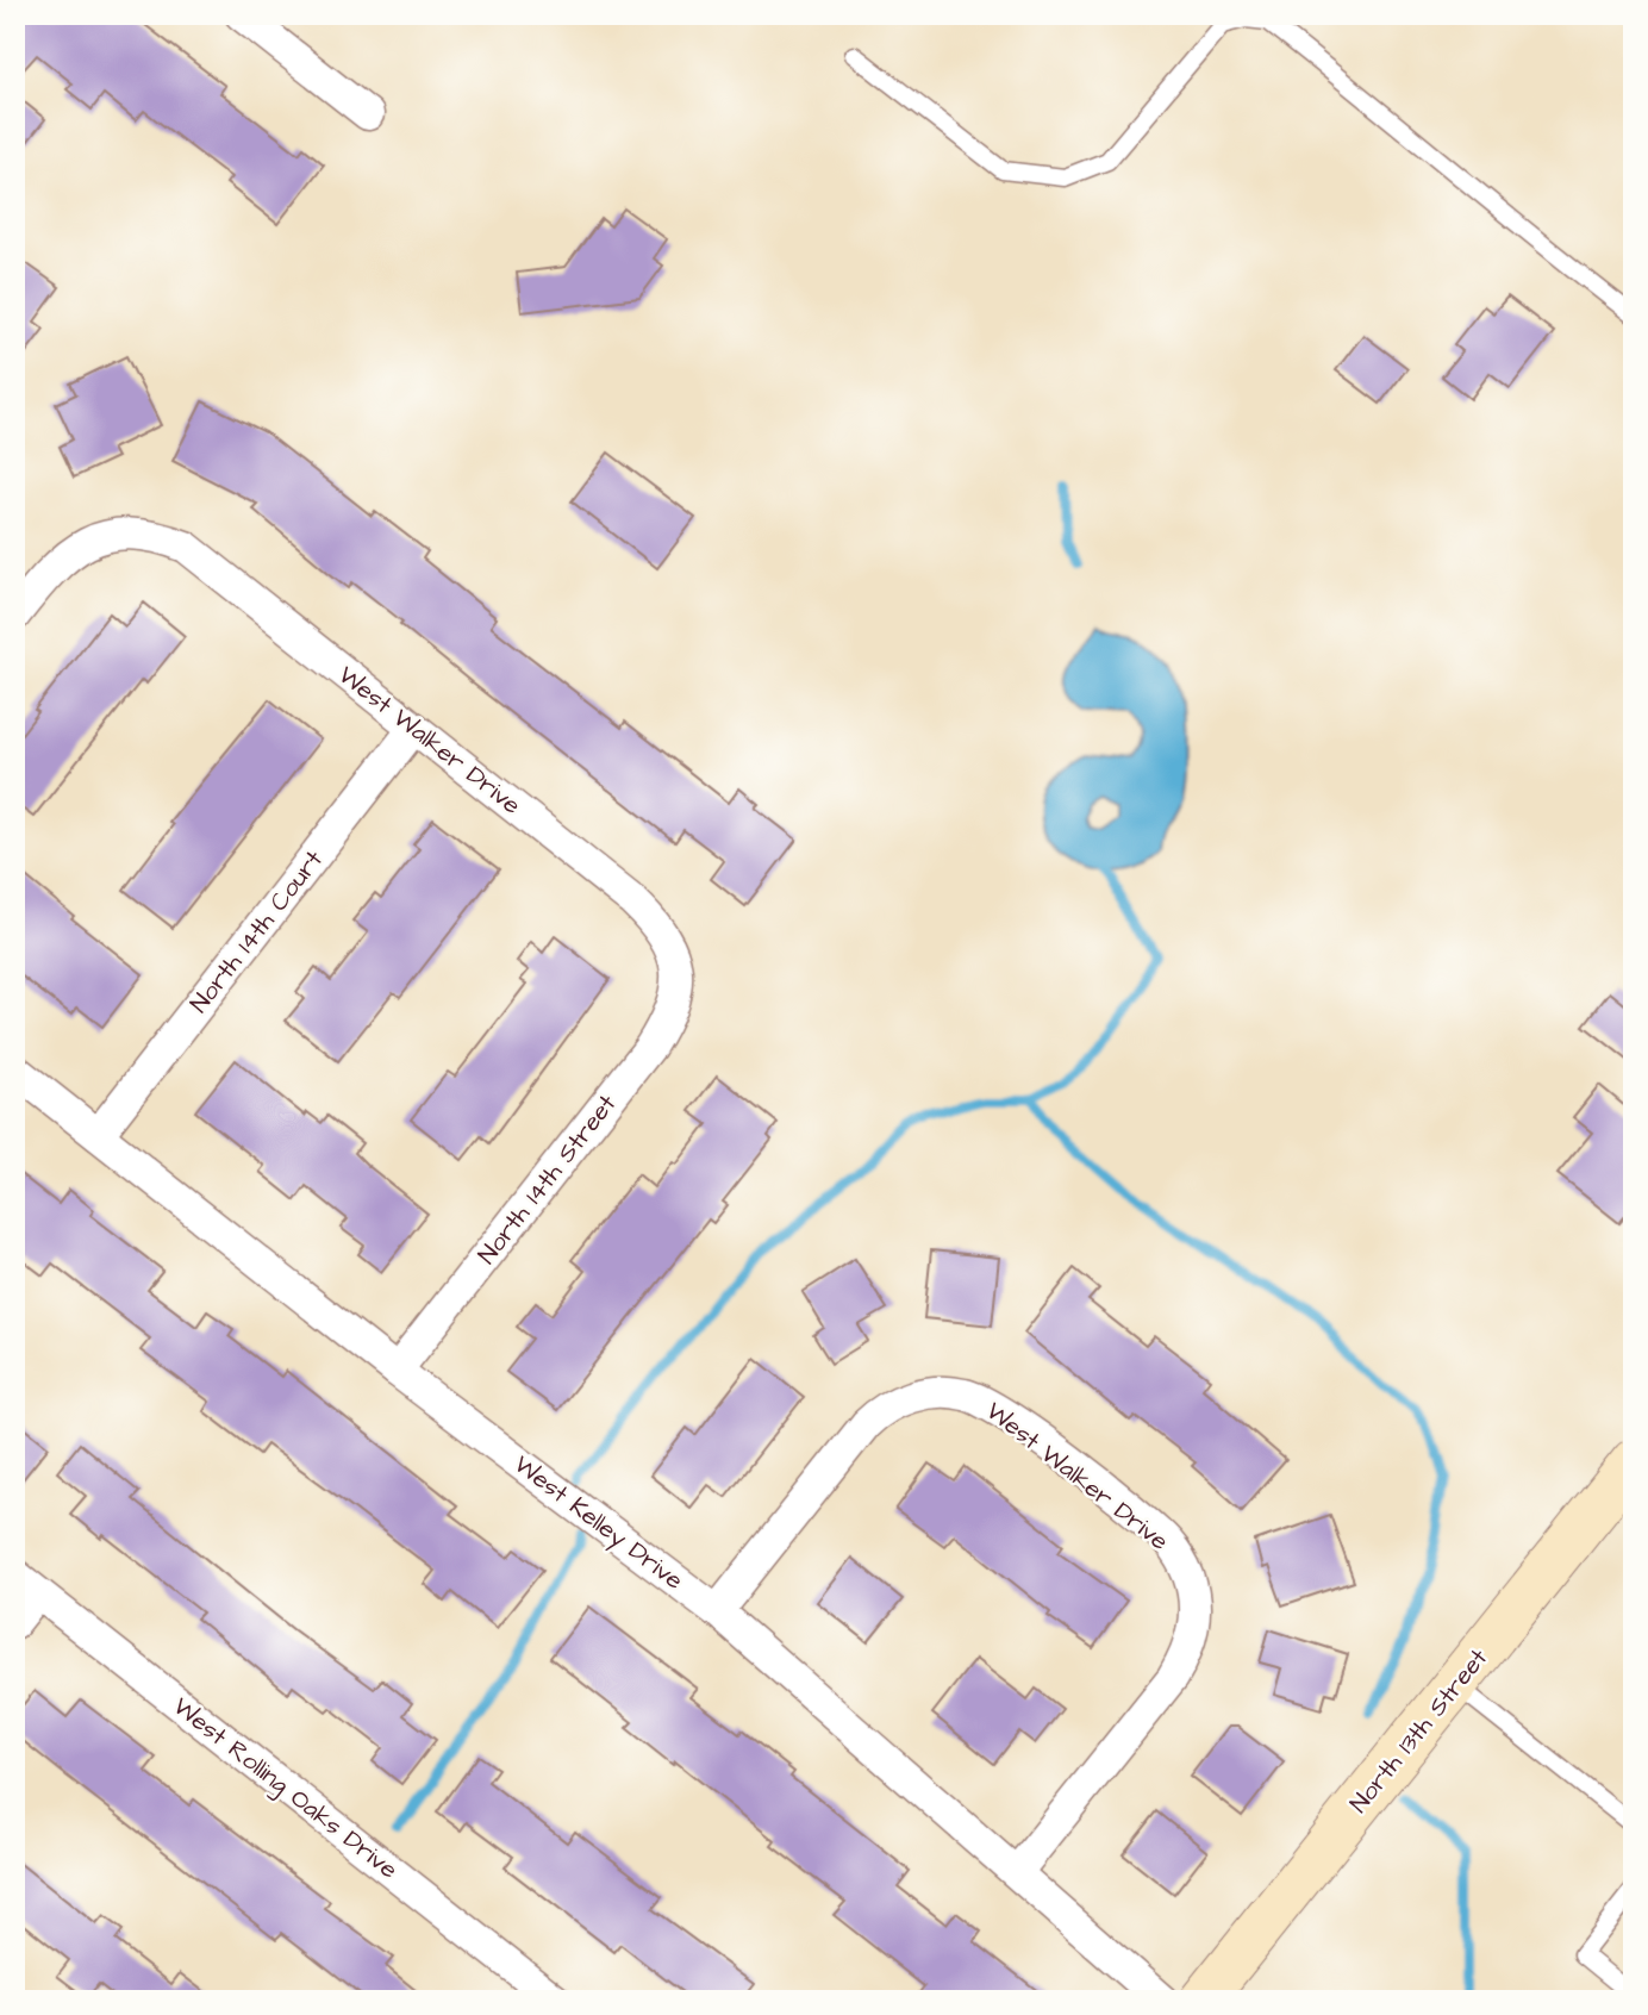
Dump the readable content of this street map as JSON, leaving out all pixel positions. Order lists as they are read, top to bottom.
{
  "streets": {
    "street": [
      "West Walker Drive",
      "North 14th Court",
      "North 14th Street",
      "West Kelley Drive",
      "North 13th Street",
      "West Rolling Oaks Drive"
    ]
  },
  "crossings": [
    ["West Walker Drive", "North 14th Court"],
    ["West Walker Drive", "North 14th Street"],
    ["West Walker Drive", "West Kelley Drive"],
    ["North 14th Court", "West Kelley Drive"],
    ["North 14th Street", "West Kelley Drive"]
  ]
}
